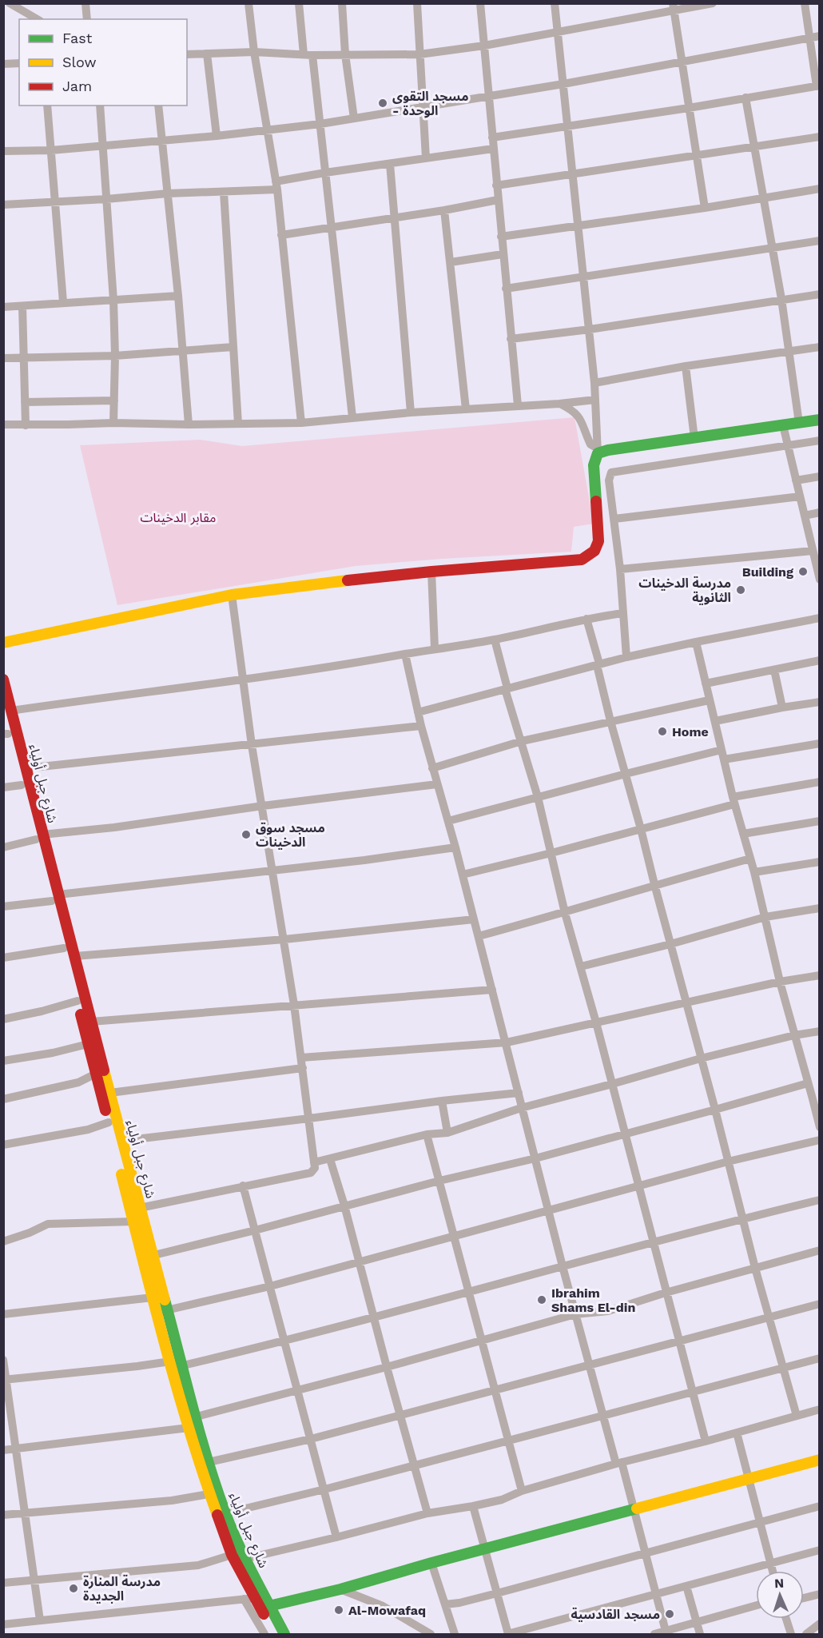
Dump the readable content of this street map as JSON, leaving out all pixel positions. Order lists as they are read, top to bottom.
{
  "streets": {
    "main road": ["شارع جبل أولياء"]
  },
  "parks": ["مقابر الدخينات"],
  "places": [
    "مسجد التقوى - الوحدة",
    "Building",
    "مدرسة الدخينات الثانوية",
    "Home",
    "مسجد سوق الدخينات",
    "Ibrahim Shams El-din",
    "مدرسة المنارة الجديدة",
    "Al-Mowafaq",
    "مسجد القادسية"
  ],
  "legend": ["Fast", "Slow", "Jam"],
  "north": "top"
}
